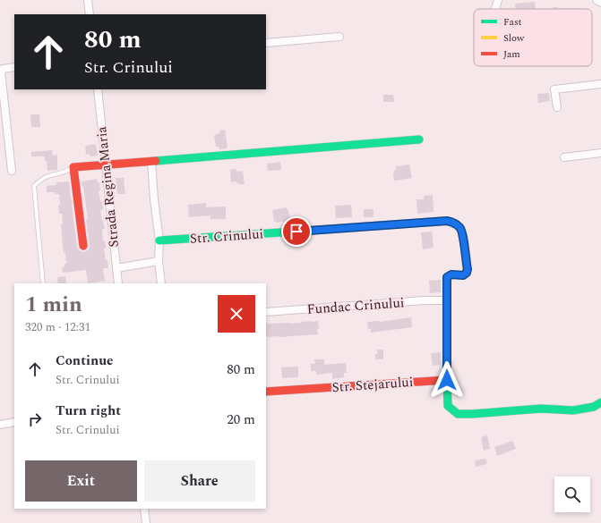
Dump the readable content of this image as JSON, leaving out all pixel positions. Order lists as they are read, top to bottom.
{
  "streets": {
    "street": [
      "Strada Regina Maria",
      "Str. Crinului",
      "Fundac Crinului",
      "Str. Stejarului"
    ]
  },
  "crossings": [
    ["Str. Crinului", "Fundac Crinului"]
  ],
  "legend": ["Fast", "Slow", "Jam"],
  "page": {
    "turn": ["80 m", "Str. Crinului"],
    "heading": ["1 min", "320 m · 12:31"],
    "list": [
      {
        "name": "Continue",
        "note": "Str. Crinului",
        "value": "80 m"
      },
      {
        "name": "Turn right",
        "note": "Str. Crinului",
        "value": "20 m"
      }
    ],
    "buttons": ["Exit", "Share"]
  }
}
